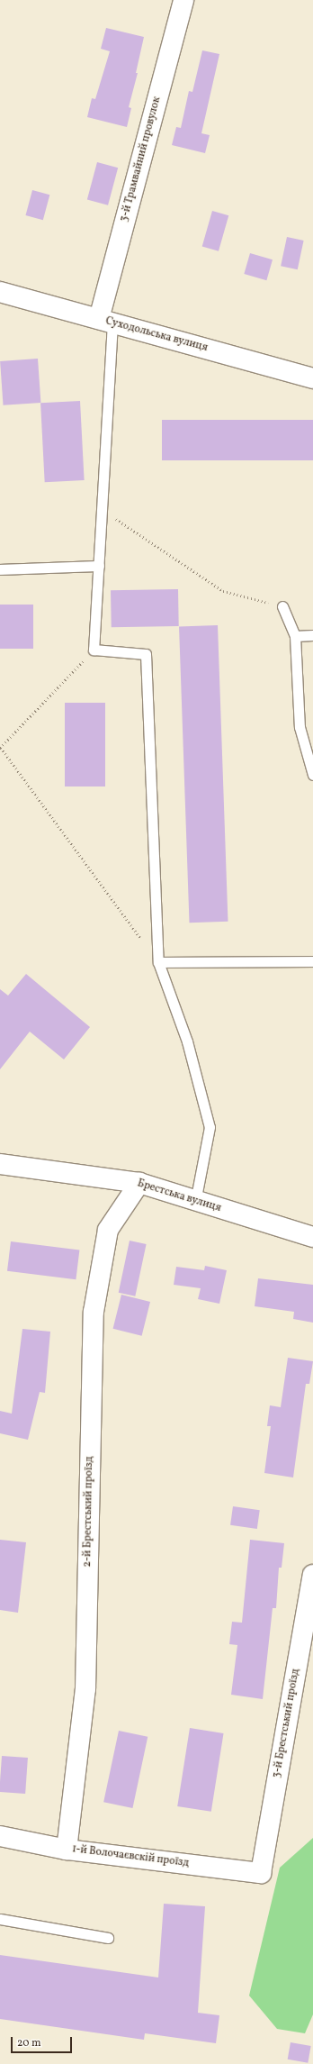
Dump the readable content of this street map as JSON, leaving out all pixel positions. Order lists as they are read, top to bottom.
{
  "streets": {
    "street": [
      "3-й Трамвайний провулок",
      "Суходольська вулиця",
      "Брестська вулиця",
      "2-й Брестський проїзд",
      "3-й Брестський проїзд",
      "1-й Волочаєвскій проїзд"
    ]
  },
  "crossings": [
    ["3-й Трамвайний провулок", "Суходольська вулиця"],
    ["Брестська вулиця", "2-й Брестський проїзд"],
    ["2-й Брестський проїзд", "1-й Волочаєвскій проїзд"],
    ["3-й Брестський проїзд", "1-й Волочаєвскій проїзд"]
  ],
  "scale_bar": "20 m"
}
